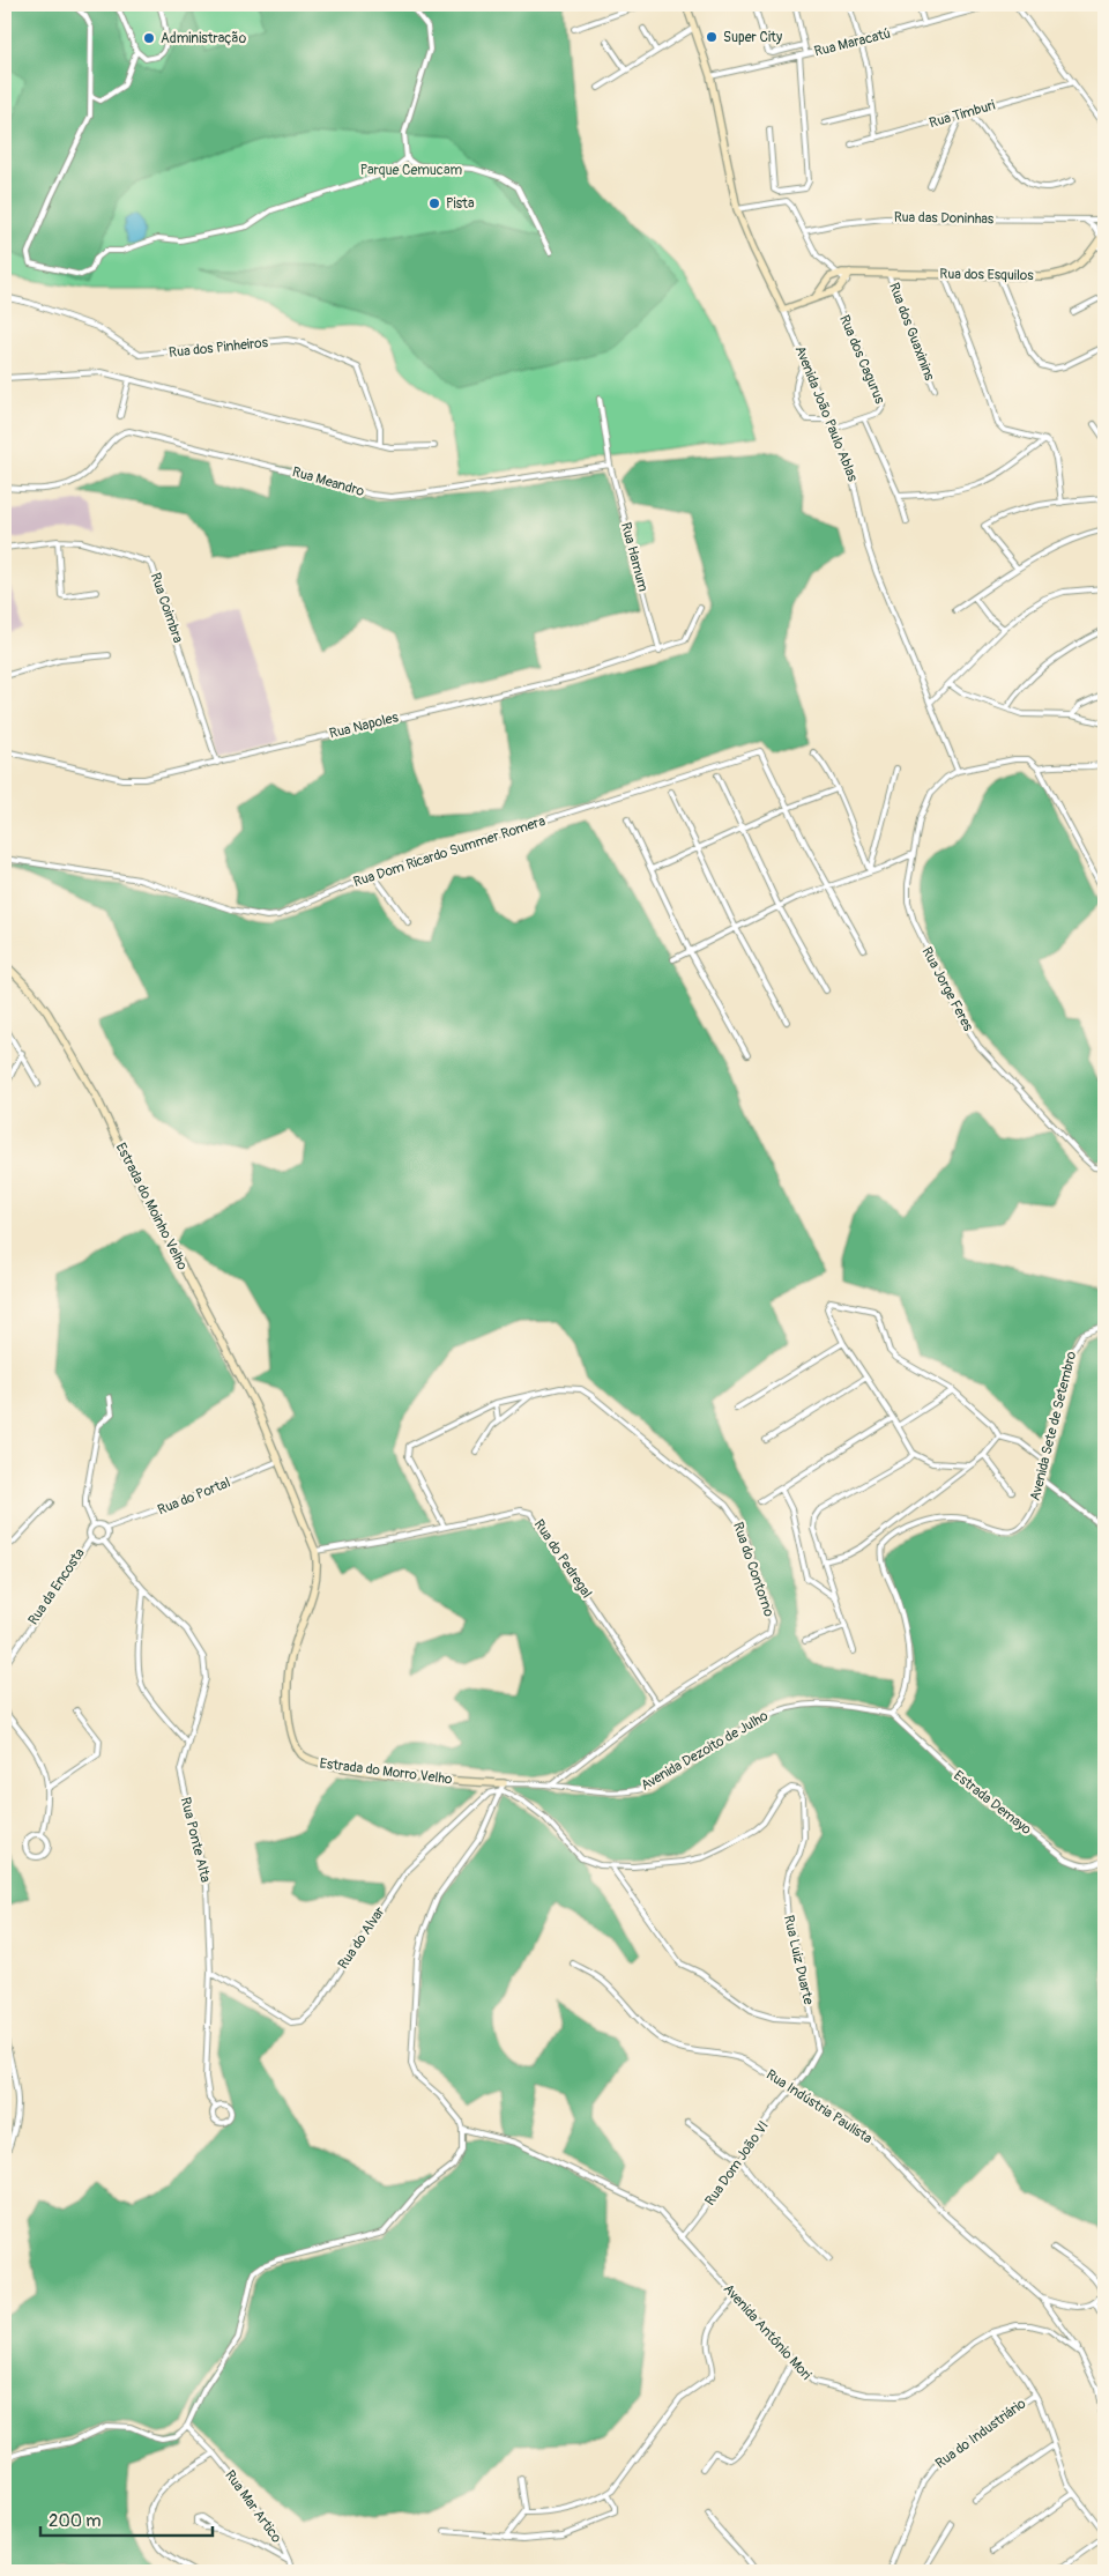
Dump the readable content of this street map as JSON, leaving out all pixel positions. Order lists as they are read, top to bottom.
{
  "streets": {
    "street": [
      "Rua Maracatú",
      "Rua Timburi",
      "Rua das Doninhas",
      "Rua dos Esquilos",
      "Rua dos Guaxinins",
      "Rua dos Pinheiros",
      "Rua dos Cagurus",
      "Avenida João Paulo Ablas",
      "Rua Meandro",
      "Rua Hamum",
      "Rua Coimbra",
      "Rua Napoles",
      "Rua Dom Ricardo Summer Romera",
      "Rua Jorge Feres",
      "Estrada do Moinho Velho",
      "Avenida Sete de Setembro",
      "Rua do Portal",
      "Rua do Pedregal",
      "Rua do Contorno",
      "Rua da Encosta",
      "Avenida Dezoito de Julho",
      "Estrada do Morro Velho",
      "Estrada Demayo",
      "Rua Ponte Alta",
      "Rua do Alvar",
      "Rua Luiz Duarte",
      "Rua Indústria Paulista",
      "Rua Dom João VI",
      "Avenida Antônio Mori",
      "Rua do Industriário",
      "Rua Mar Artico"
    ]
  },
  "crossings": [
    ["Rua Maracatú", "Avenida João Paulo Ablas"],
    ["Rua dos Esquilos", "Rua dos Guaxinins"],
    ["Rua dos Cagurus", "Avenida João Paulo Ablas"],
    ["Avenida João Paulo Ablas", "Rua Jorge Feres"],
    ["Rua Meandro", "Rua Hamum"],
    ["Rua Hamum", "Rua Napoles"],
    ["Rua Coimbra", "Rua Napoles"],
    ["Estrada do Moinho Velho", "Rua do Portal"],
    ["Estrada do Moinho Velho", "Estrada do Morro Velho"],
    ["Avenida Sete de Setembro", "Avenida Dezoito de Julho"],
    ["Avenida Sete de Setembro", "Estrada Demayo"],
    ["Rua do Portal", "Rua da Encosta"],
    ["Rua do Portal", "Estrada do Morro Velho"],
    ["Rua do Portal", "Rua Ponte Alta"],
    ["Rua do Pedregal", "Rua do Contorno"],
    ["Rua do Pedregal", "Estrada do Morro Velho"],
    ["Rua do Contorno", "Avenida Dezoito de Julho"],
    ["Rua da Encosta", "Rua Ponte Alta"],
    ["Avenida Dezoito de Julho", "Estrada Demayo"],
    ["Estrada do Morro Velho", "Rua do Alvar"],
    ["Rua Ponte Alta", "Rua do Alvar"],
    ["Rua Luiz Duarte", "Rua Indústria Paulista"],
    ["Rua Luiz Duarte", "Rua Dom João VI"],
    ["Rua Indústria Paulista", "Rua Dom João VI"],
    ["Rua Indústria Paulista", "Avenida Antônio Mori"],
    ["Rua Dom João VI", "Avenida Antônio Mori"]
  ],
  "parks": ["Parque Cemucam"],
  "places": ["Super City", "Administração", "Pista"],
  "scale_bar": "200 m"
}
